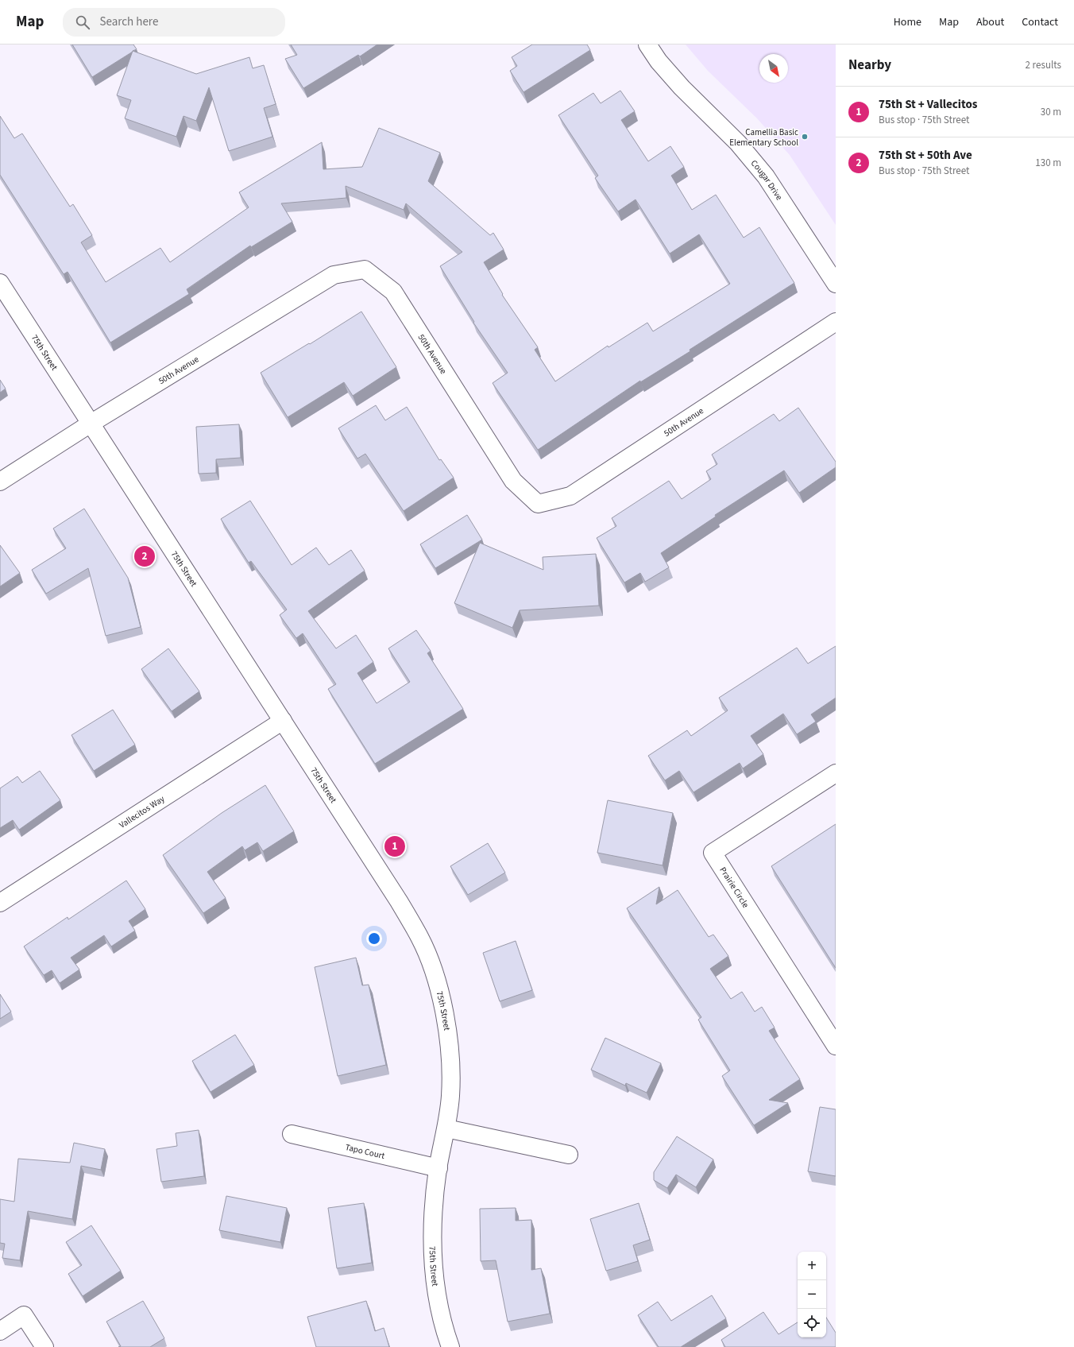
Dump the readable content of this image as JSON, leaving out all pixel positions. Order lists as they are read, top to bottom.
{
  "streets": {
    "street": [
      "Cougar Drive",
      "75th Street",
      "50th Avenue",
      "Vallecitos Way",
      "Prairie Circle",
      "Tapo Court"
    ]
  },
  "crossings": [
    ["75th Street", "50th Avenue"],
    ["75th Street", "Vallecitos Way"],
    ["75th Street", "Tapo Court"]
  ],
  "places": ["Camellia Basic Elementary School"],
  "north": "bottom right",
  "page": {
    "header": "Map",
    "search": "Search here",
    "nav": [
      "Home",
      "Map",
      "About",
      "Contact"
    ],
    "heading": ["Nearby", "2 results"],
    "list": [
      {
        "mark": "1",
        "name": "75th St + Vallecitos",
        "note": "Bus stop · 75th Street",
        "value": "30 m"
      },
      {
        "mark": "2",
        "name": "75th St + 50th Ave",
        "note": "Bus stop · 75th Street",
        "value": "130 m"
      }
    ],
    "pins": ["2", "1"],
    "map_buttons": ["+", "−"]
  }
}
